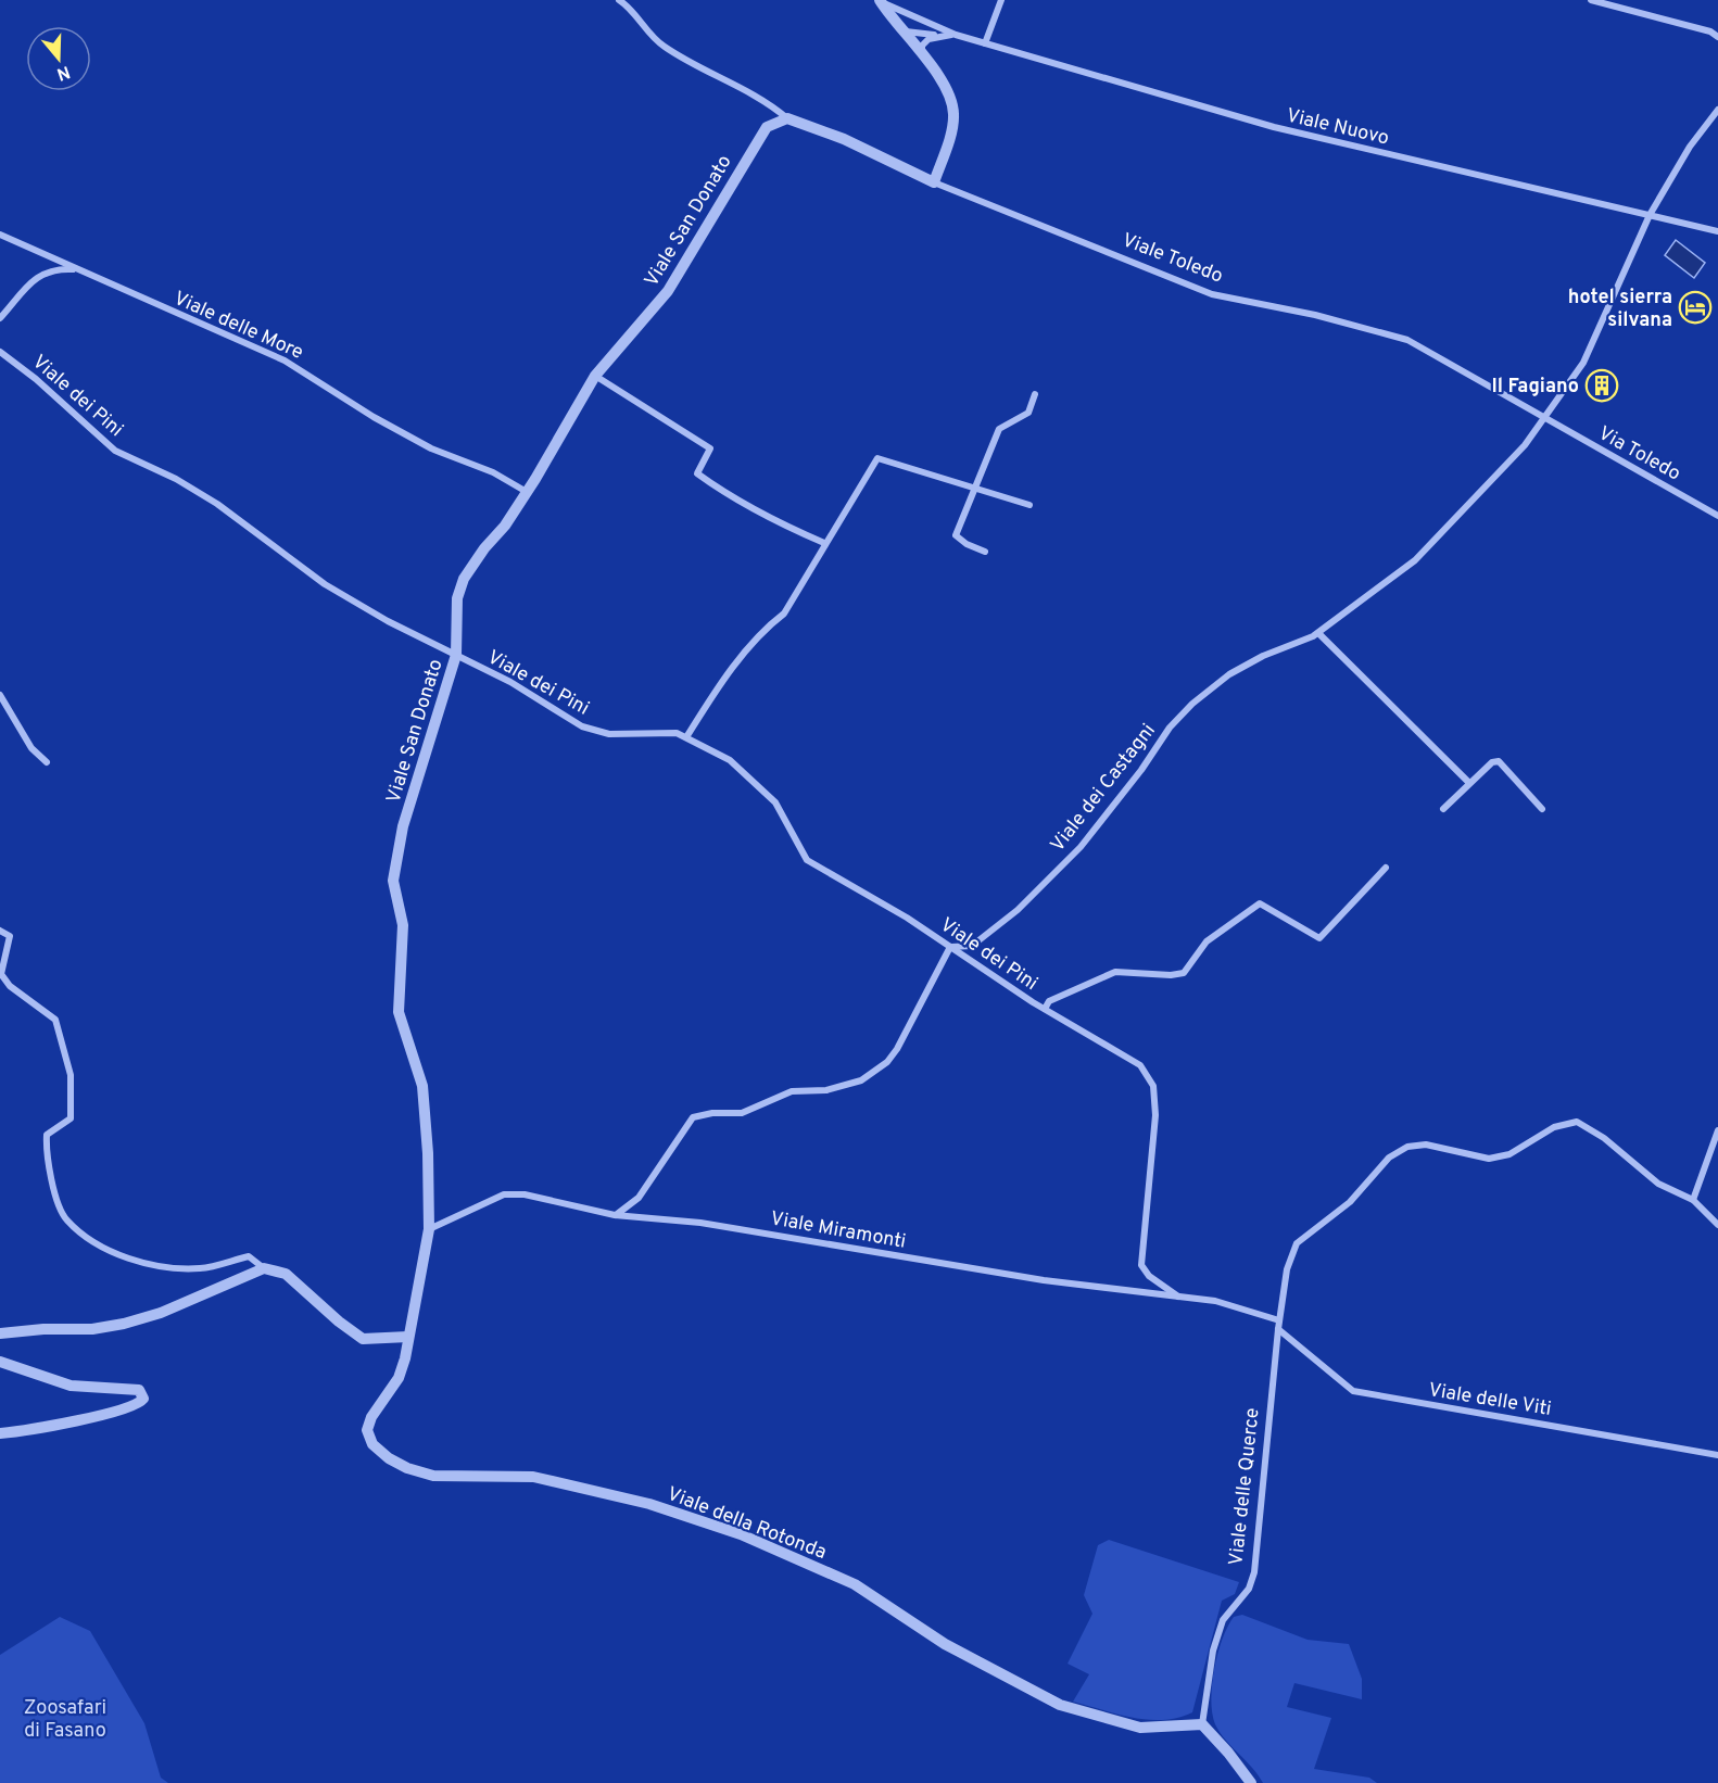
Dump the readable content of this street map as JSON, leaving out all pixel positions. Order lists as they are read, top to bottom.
{
  "streets": {
    "street": [
      "Viale Nuovo",
      "Viale San Donato",
      "Viale Toledo",
      "Viale delle More",
      "Viale dei Pini",
      "Via Toledo",
      "Viale dei Castagni",
      "Viale Miramonti",
      "Viale delle Viti",
      "Viale delle Querce",
      "Viale della Rotonda"
    ]
  },
  "crossings": [
    ["Viale Nuovo", "Viale dei Castagni"],
    ["Viale San Donato", "Viale Toledo"],
    ["Viale San Donato", "Viale delle More"],
    ["Viale San Donato", "Viale dei Pini"],
    ["Viale San Donato", "Viale Miramonti"],
    ["Viale San Donato", "Viale della Rotonda"],
    ["Viale Toledo", "Via Toledo"],
    ["Viale Toledo", "Viale dei Castagni"],
    ["Viale dei Pini", "Viale dei Castagni"],
    ["Viale dei Pini", "Viale Miramonti"],
    ["Via Toledo", "Viale dei Castagni"],
    ["Viale Miramonti", "Viale delle Querce"],
    ["Viale delle Viti", "Viale delle Querce"],
    ["Viale delle Querce", "Viale della Rotonda"]
  ],
  "parks": ["Zoosafari di Fasano"],
  "places": {
    "hotel": ["hotel sierra silvana"],
    "building": ["Il Fagiano"]
  },
  "north": "bottom"
}
